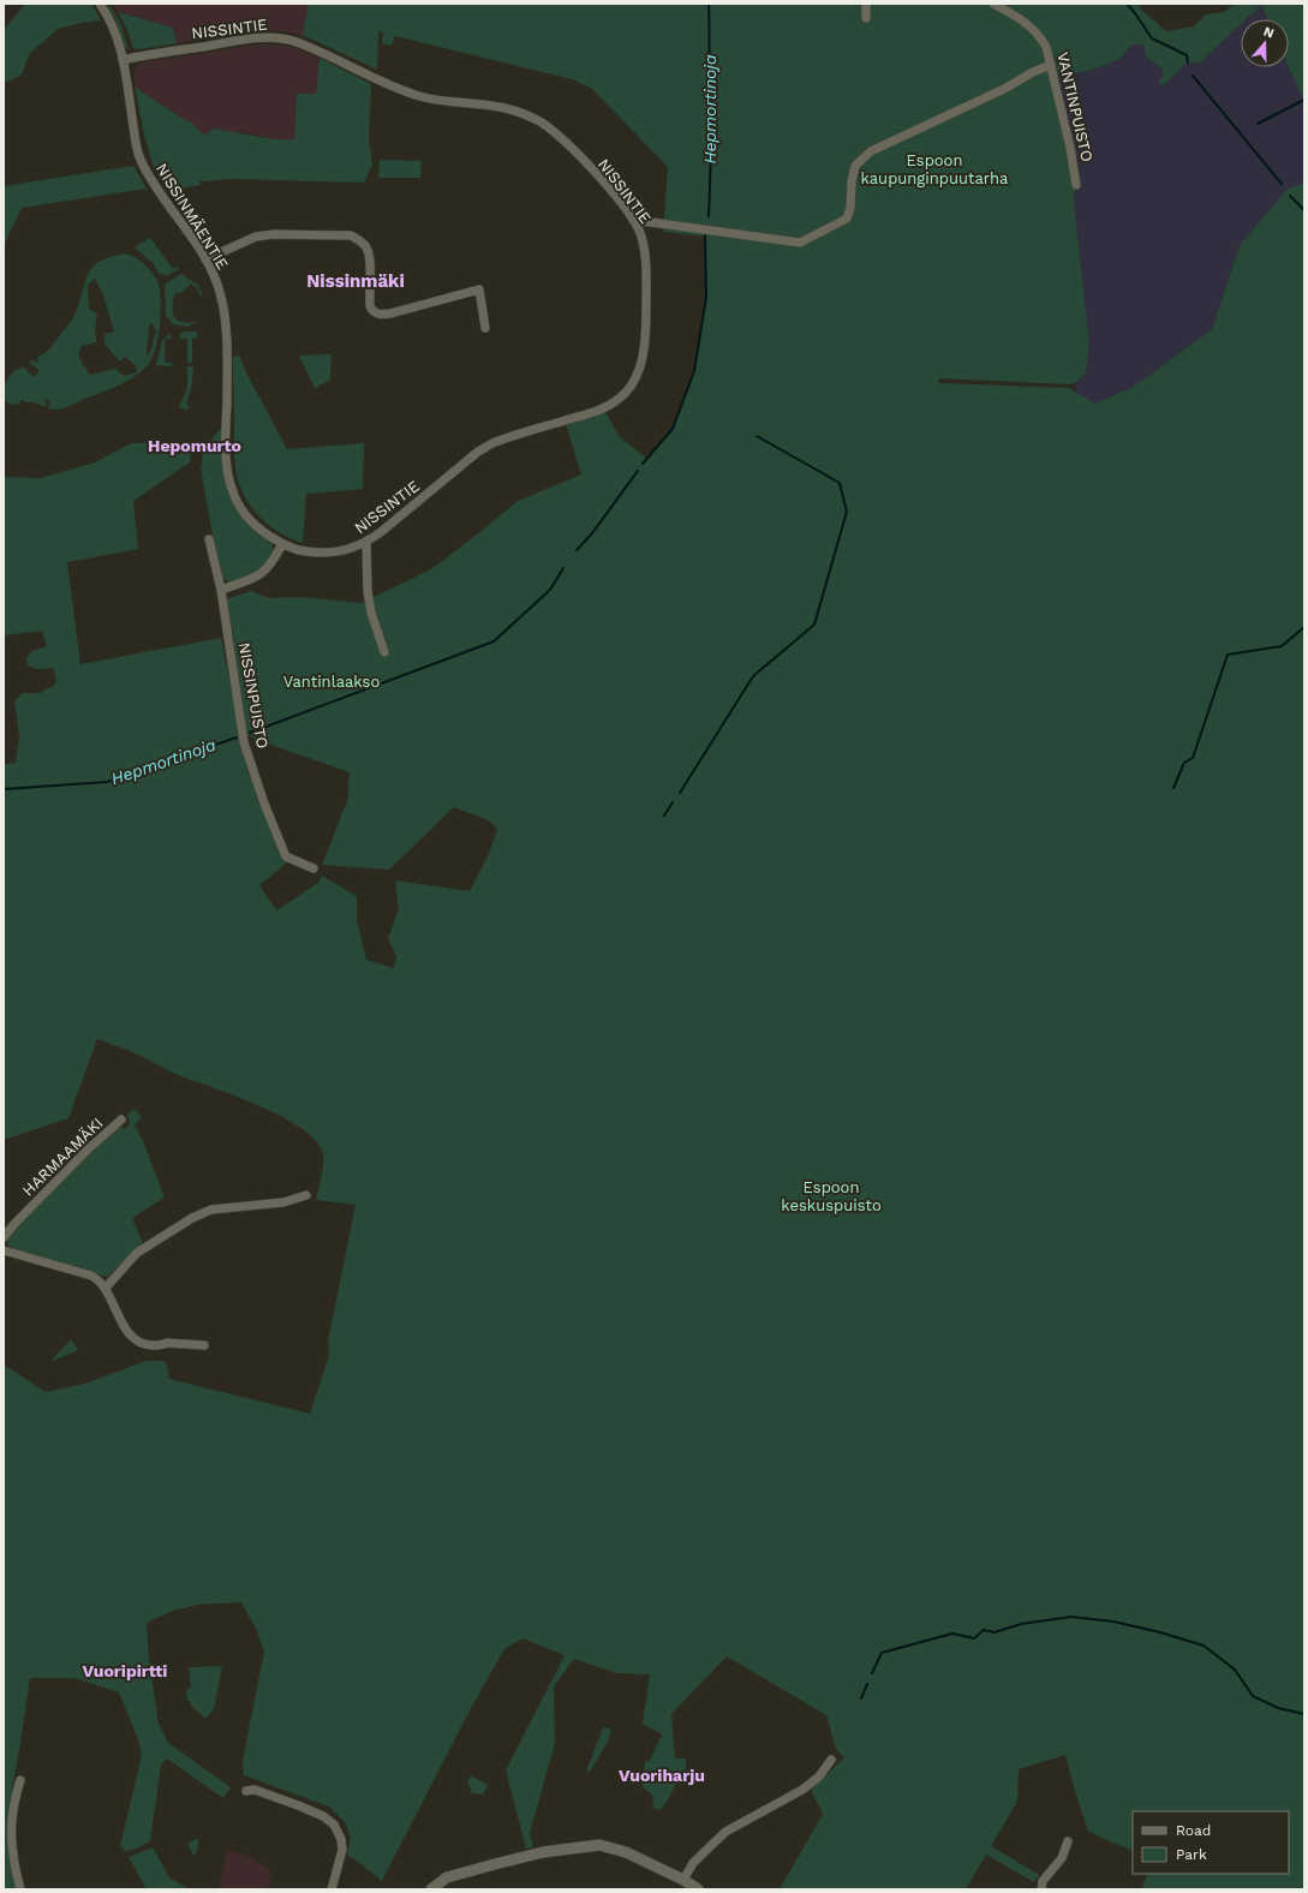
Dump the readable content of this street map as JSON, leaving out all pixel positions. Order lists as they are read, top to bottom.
{
  "streets": {
    "street": [
      "NISSINTIE",
      "VANTINPUISTO",
      "NISSINMÄENTIE",
      "NISSINPUISTO",
      "HARMAAMÄKI"
    ]
  },
  "crossings": [
    ["NISSINTIE", "NISSINMÄENTIE"]
  ],
  "districts": [
    "Nissinmäki",
    "Hepomurto",
    "Vuoripirtti",
    "Vuoriharju"
  ],
  "water": ["Hepmortinoja"],
  "parks": ["Espoon kaupunginpuutarha", "Vantinlaakso", "Espoon keskuspuisto"],
  "legend": ["Road", "Park"],
  "north": "top"
}
